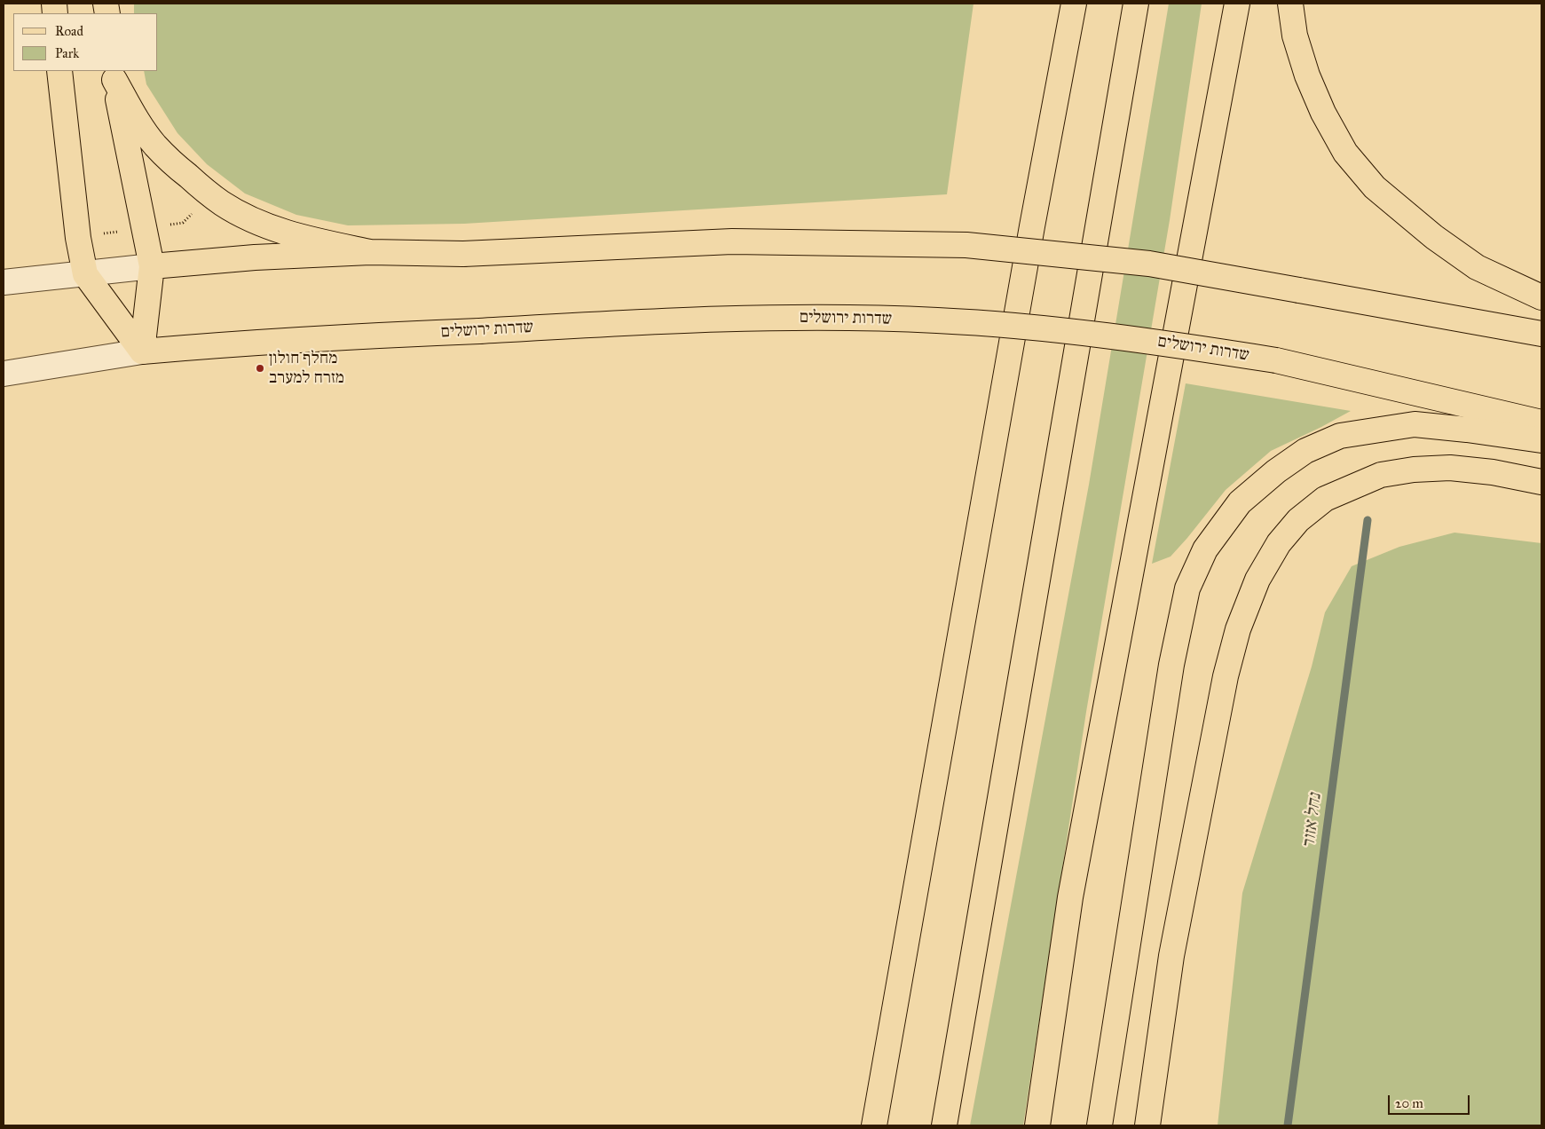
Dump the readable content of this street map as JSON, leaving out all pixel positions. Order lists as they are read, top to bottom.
{
  "streets": {
    "main road": ["שדרות ירושלים"]
  },
  "water": ["נחל אזור"],
  "places": ["מחלף חולון מזרח למערב"],
  "legend": ["Road", "Park"],
  "scale_bar": "20 m"
}
